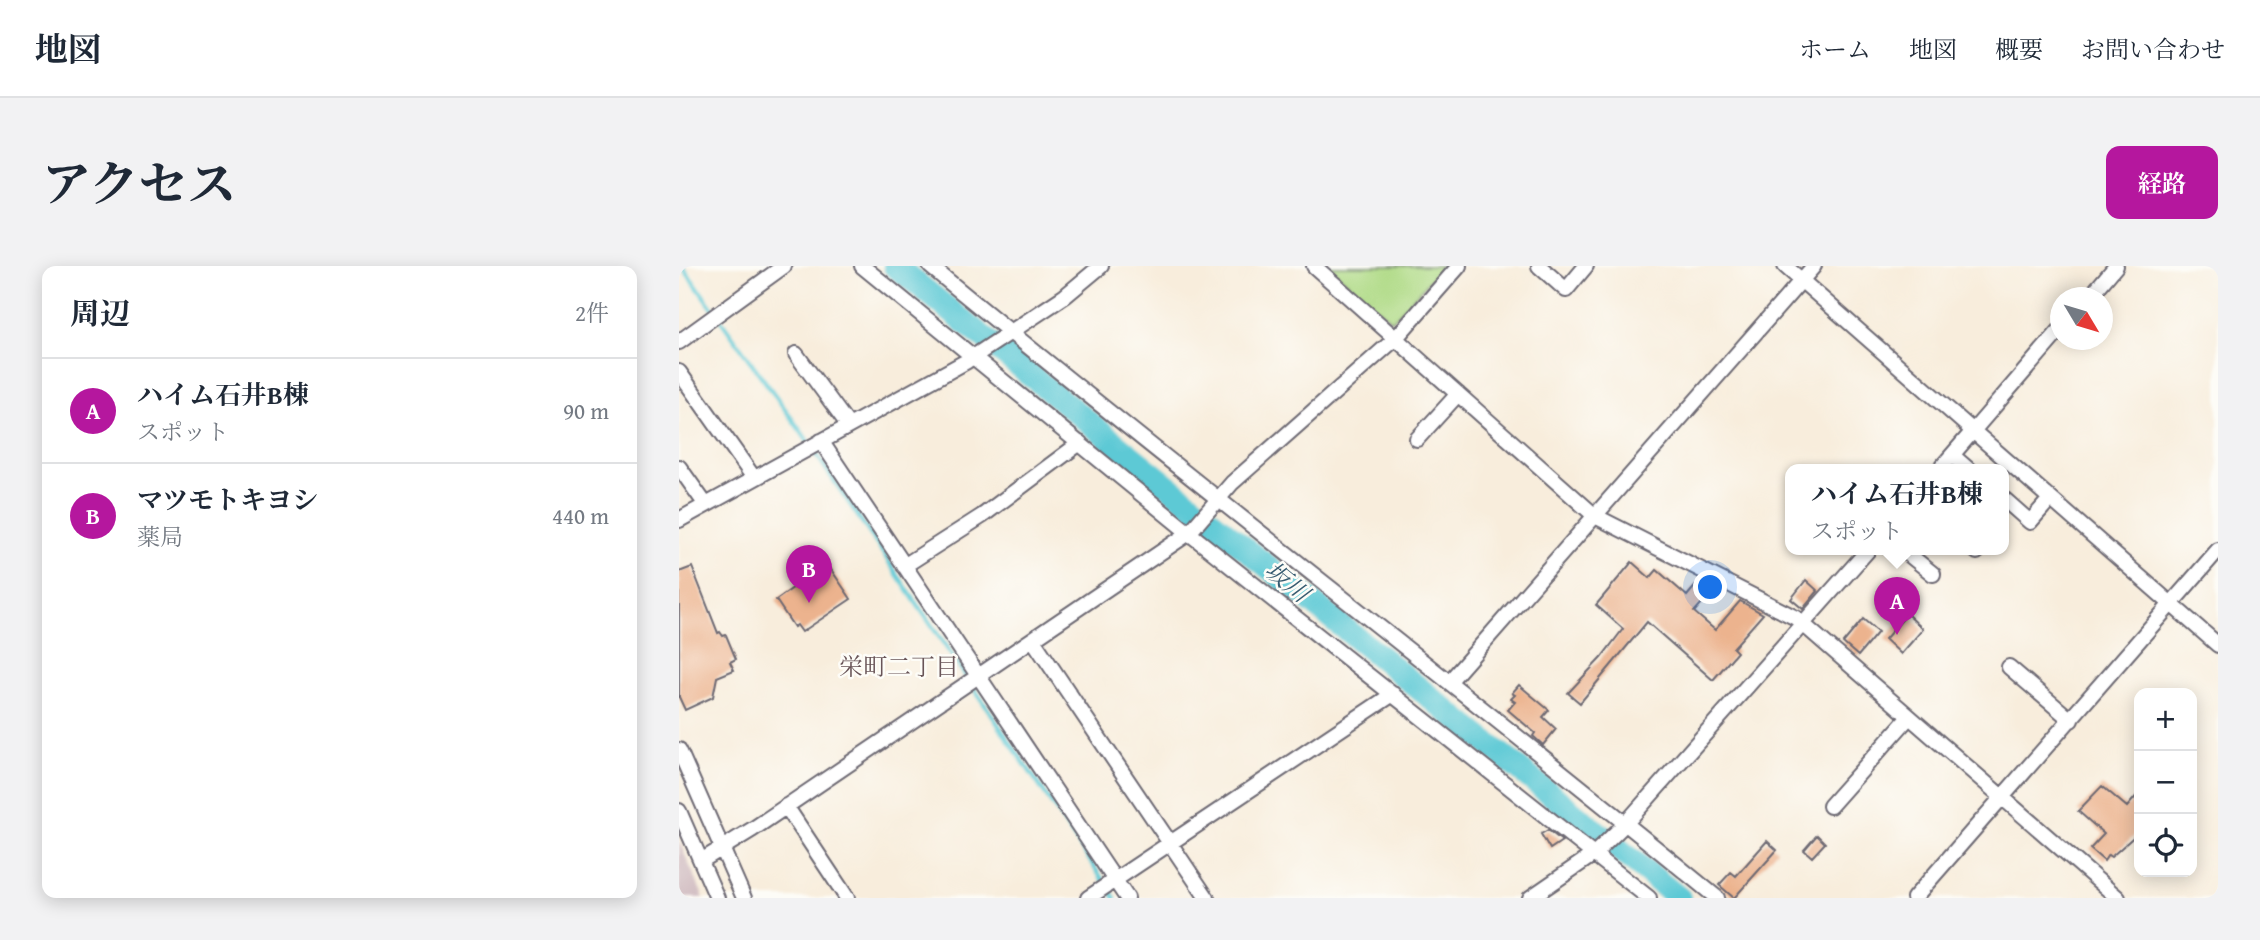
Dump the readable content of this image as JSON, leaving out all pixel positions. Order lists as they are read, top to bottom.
{
  "districts": ["栄町二丁目"],
  "water": ["坂川"],
  "north": "bottom right",
  "page": {
    "header": "地図",
    "nav": [
      "ホーム",
      "地図",
      "概要",
      "お問い合わせ"
    ],
    "title": "アクセス",
    "buttons": "経路",
    "heading": ["周辺", "2件"],
    "list": [
      {
        "mark": "A",
        "name": "ハイム石井B棟",
        "note": "スポット",
        "value": "90 m"
      },
      {
        "mark": "B",
        "name": "マツモトキヨシ",
        "note": "薬局",
        "value": "440 m"
      }
    ],
    "popup": ["ハイム石井B棟", "スポット"],
    "pins": ["B", "A"],
    "map_buttons": ["+", "−"]
  }
}
